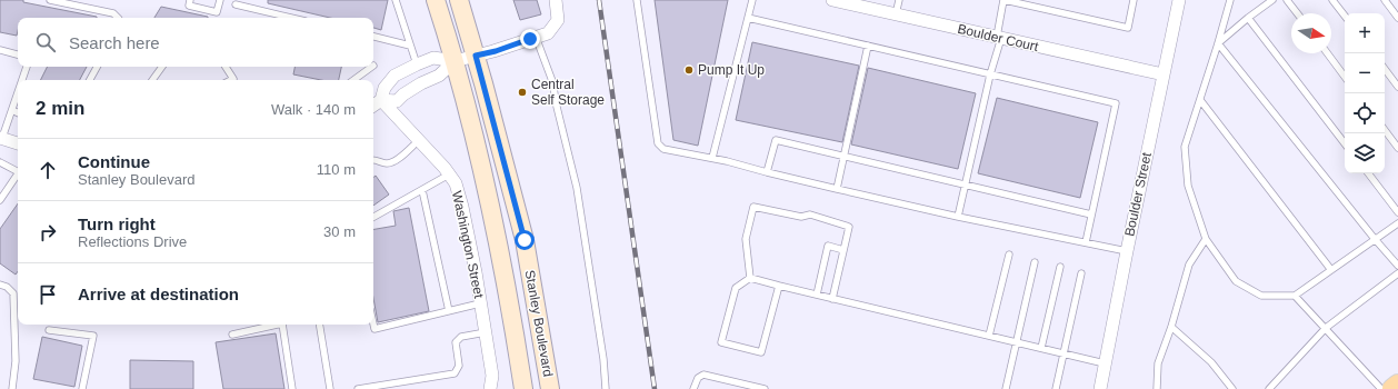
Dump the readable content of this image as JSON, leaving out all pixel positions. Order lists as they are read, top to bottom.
{
  "streets": {
    "main road": ["Stanley Boulevard"],
    "street": ["Boulder Court", "Boulder Street", "Washington Street"]
  },
  "crossings": [
    ["Boulder Court", "Boulder Street"]
  ],
  "places": ["Pump It Up", "Central Self Storage"],
  "north": "right",
  "page": {
    "map_buttons": ["+", "−"],
    "search": "Search here",
    "heading": ["2 min", "Walk · 140 m"],
    "list": [
      ["Continue", "Stanley Boulevard", "110 m"],
      ["Turn right", "Reflections Drive", "30 m"],
      "Arrive at destination"
    ]
  }
}
